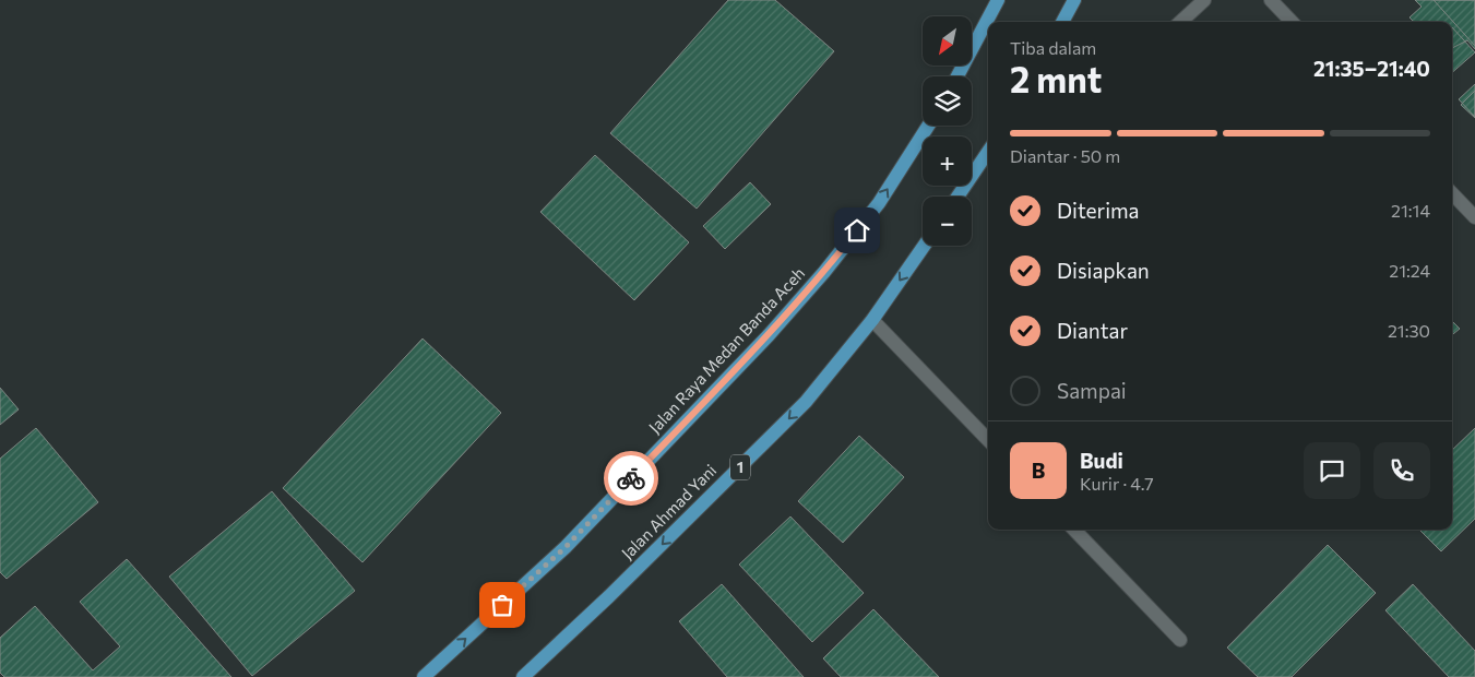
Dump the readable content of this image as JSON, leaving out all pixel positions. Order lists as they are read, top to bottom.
{
  "streets": {
    "main road": ["Jalan Raya Medan Banda Aceh", "1", "Jalan Ahmad Yani"]
  },
  "one_way": ["Jalan Raya Medan Banda Aceh", "Jalan Ahmad Yani"],
  "north": "bottom left",
  "page": {
    "map_buttons": ["+", "−"],
    "heading": ["2 mnt", "Tiba dalam", "21:35–21:40"],
    "panel": ["Budi", "Kurir · 4.7"],
    "bar": "Diantar · 50 m",
    "list": [
      ["Diterima", "21:14"],
      ["Disiapkan", "21:24"],
      ["Diantar", "21:30"],
      "Sampai"
    ],
    "round": "B"
  }
}
